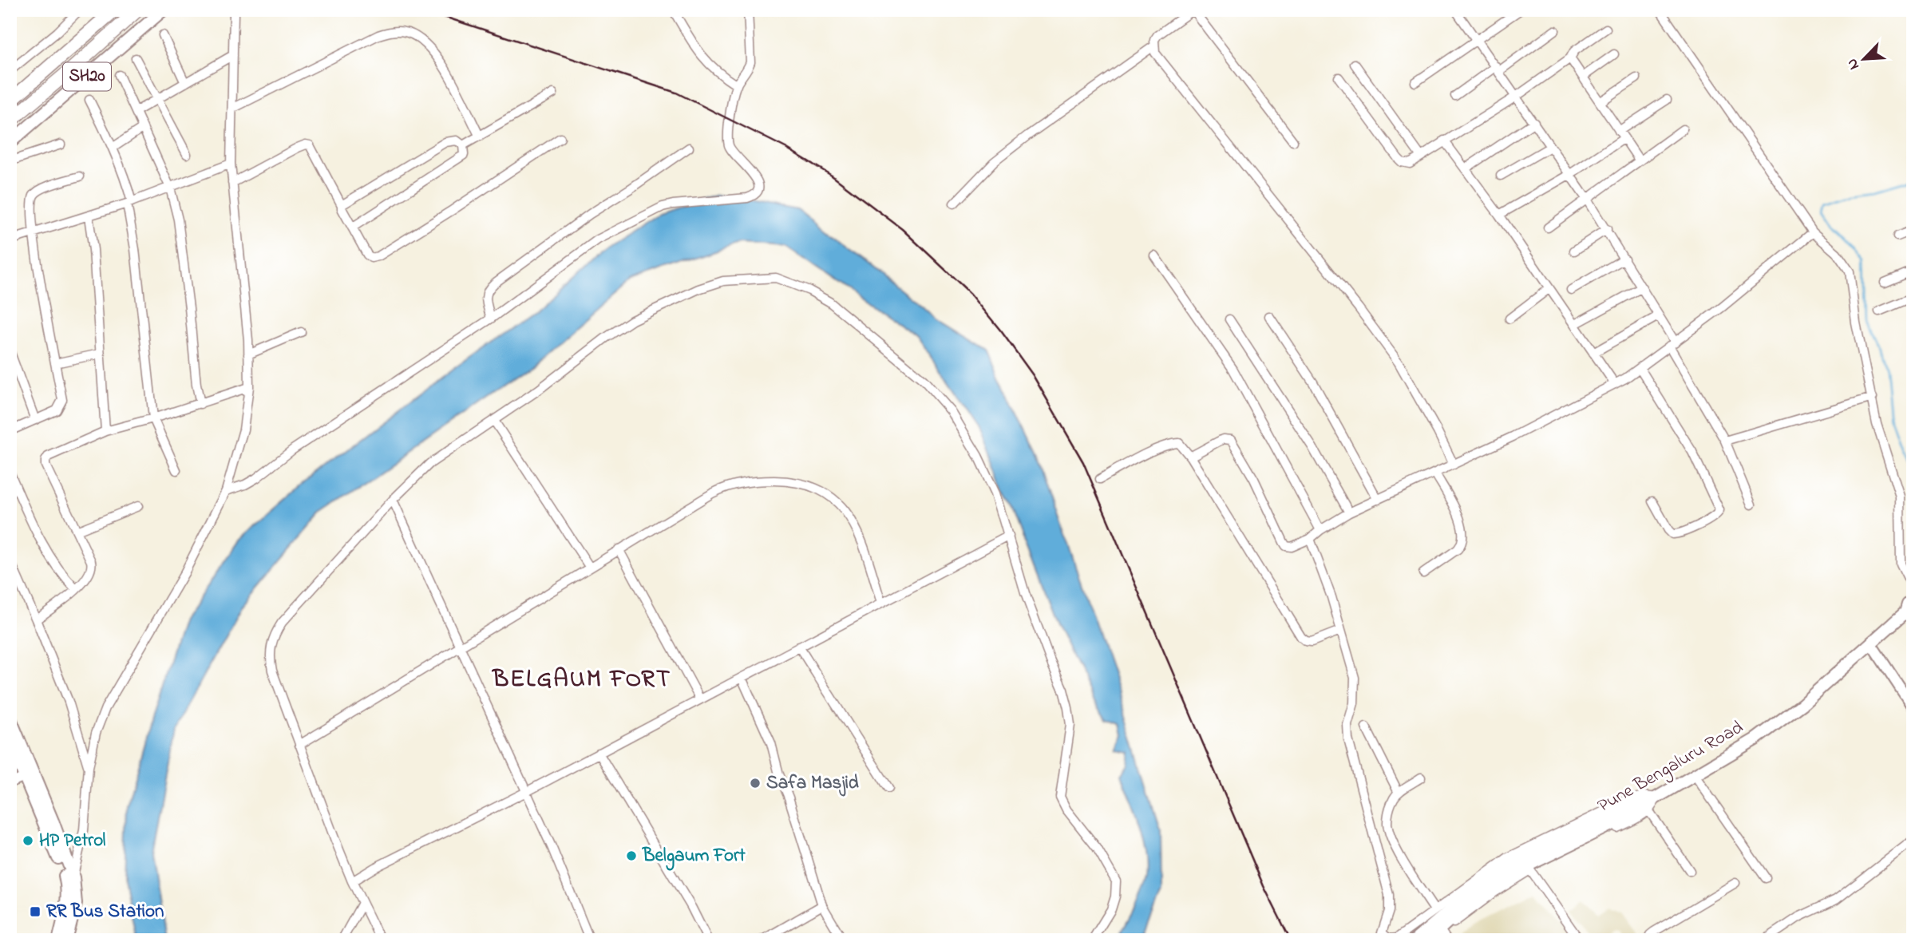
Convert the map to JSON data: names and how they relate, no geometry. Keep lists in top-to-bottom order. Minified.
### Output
{"streets":{"main road":["SH20","Pune Bengaluru Road"]},"districts":["BELGAUM FORT"],"places":{"other":["Safa Masjid","HP Petrol","Belgaum Fort"],"transit":["RR Bus Station"]},"north":"bottom left"}
